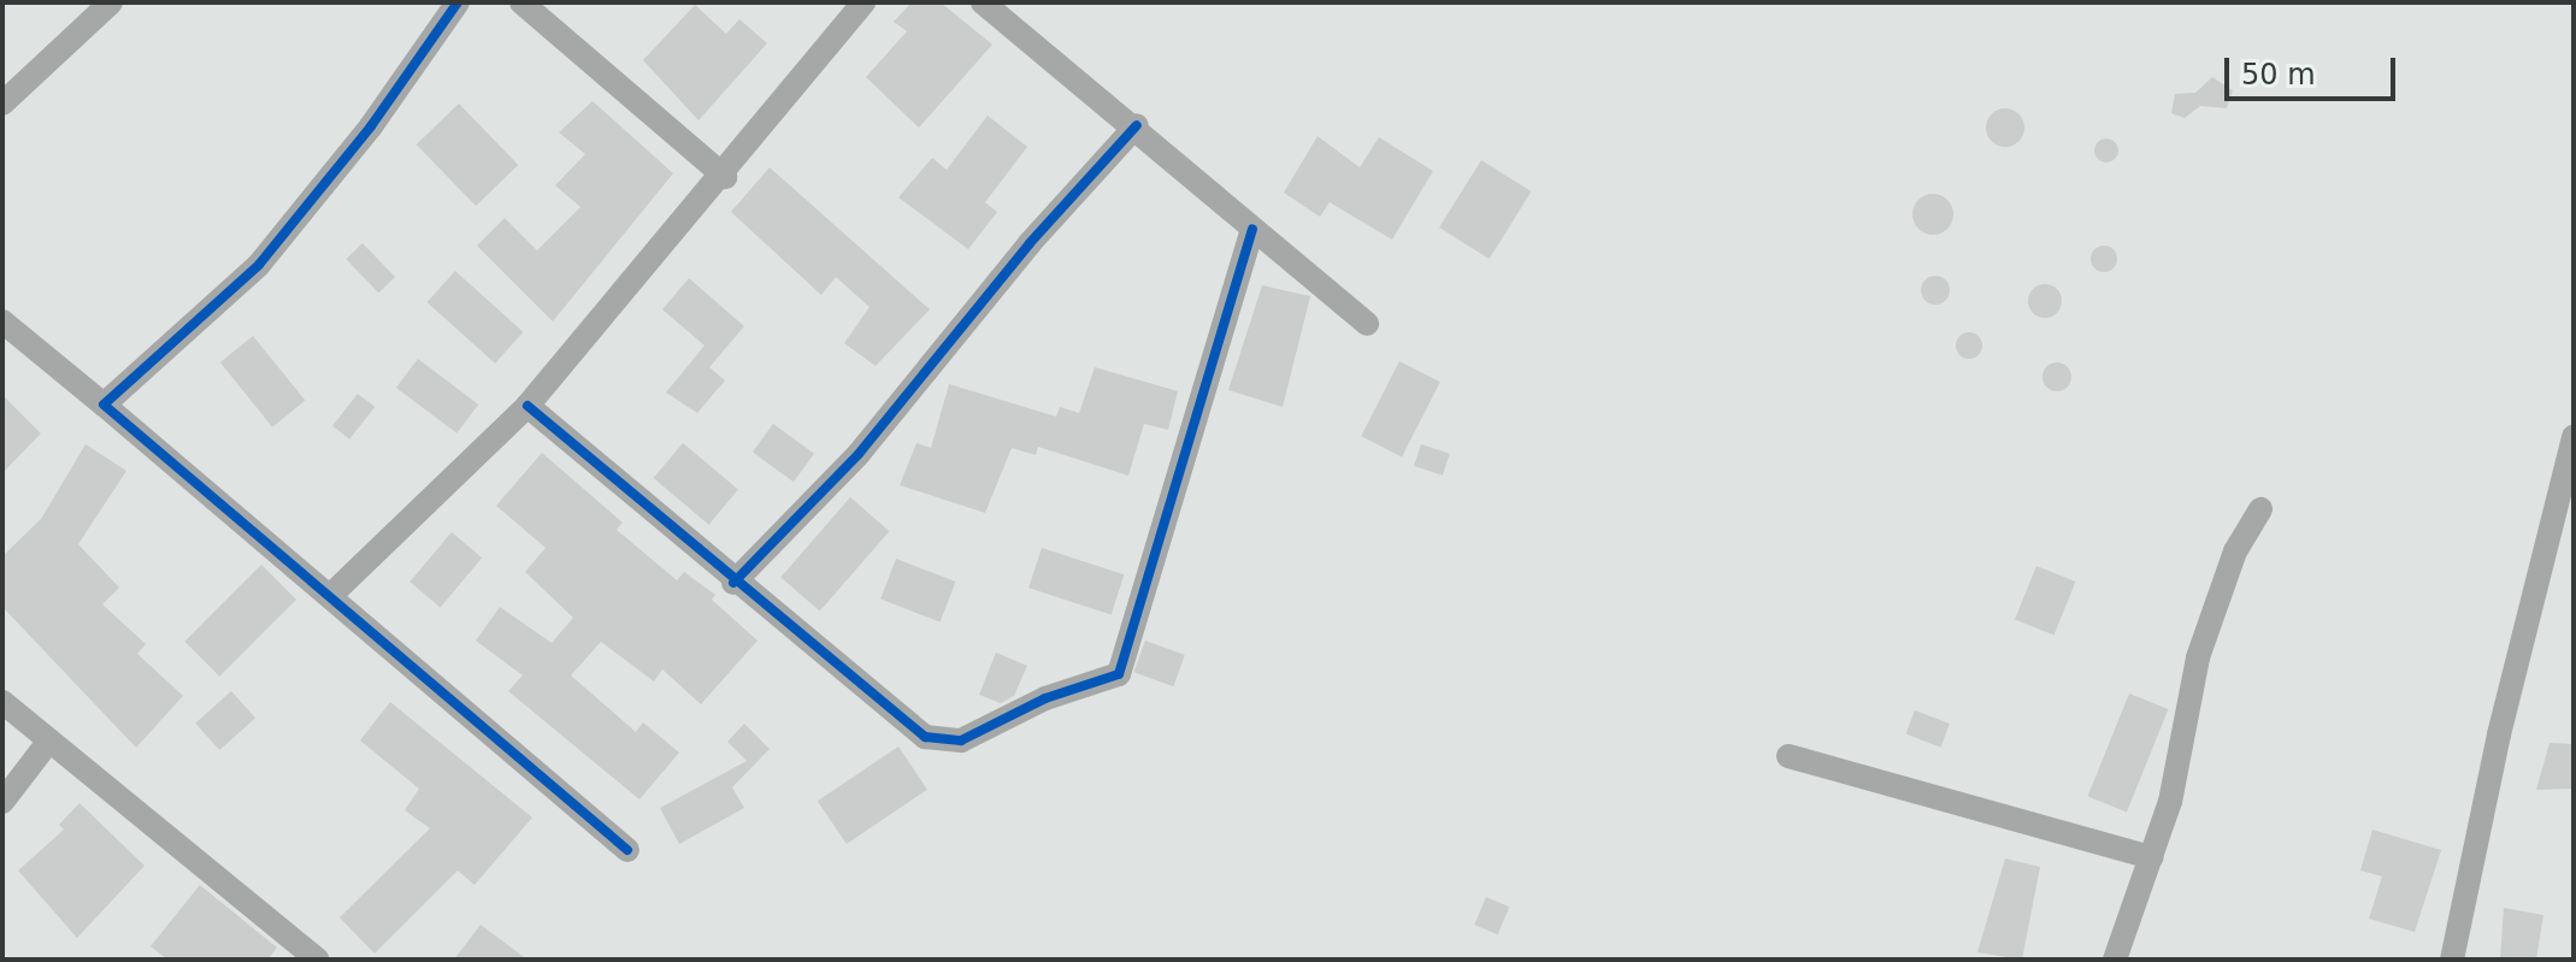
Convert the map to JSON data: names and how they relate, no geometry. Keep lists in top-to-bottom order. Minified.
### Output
{"scale_bar":"50 m"}
